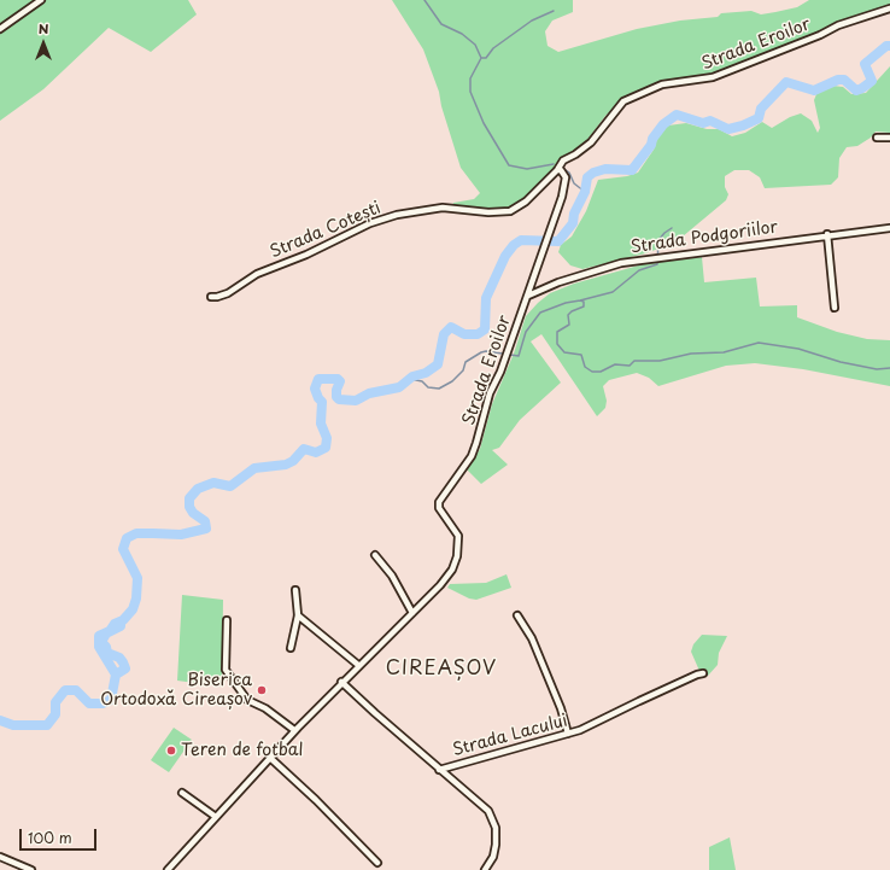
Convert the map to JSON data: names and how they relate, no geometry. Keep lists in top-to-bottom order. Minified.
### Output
{"streets":{"street":["Strada Eroilor","Strada Cotești","Strada Podgoriilor","Strada Lacului"]},"crossings":[["Strada Eroilor","Strada Cotești"],["Strada Eroilor","Strada Podgoriilor"]],"districts":["CIREAȘOV"],"places":["Biserica Ortodoxă Cireașov","Teren de fotbal"],"scale_bar":"100 m","north":"top"}
